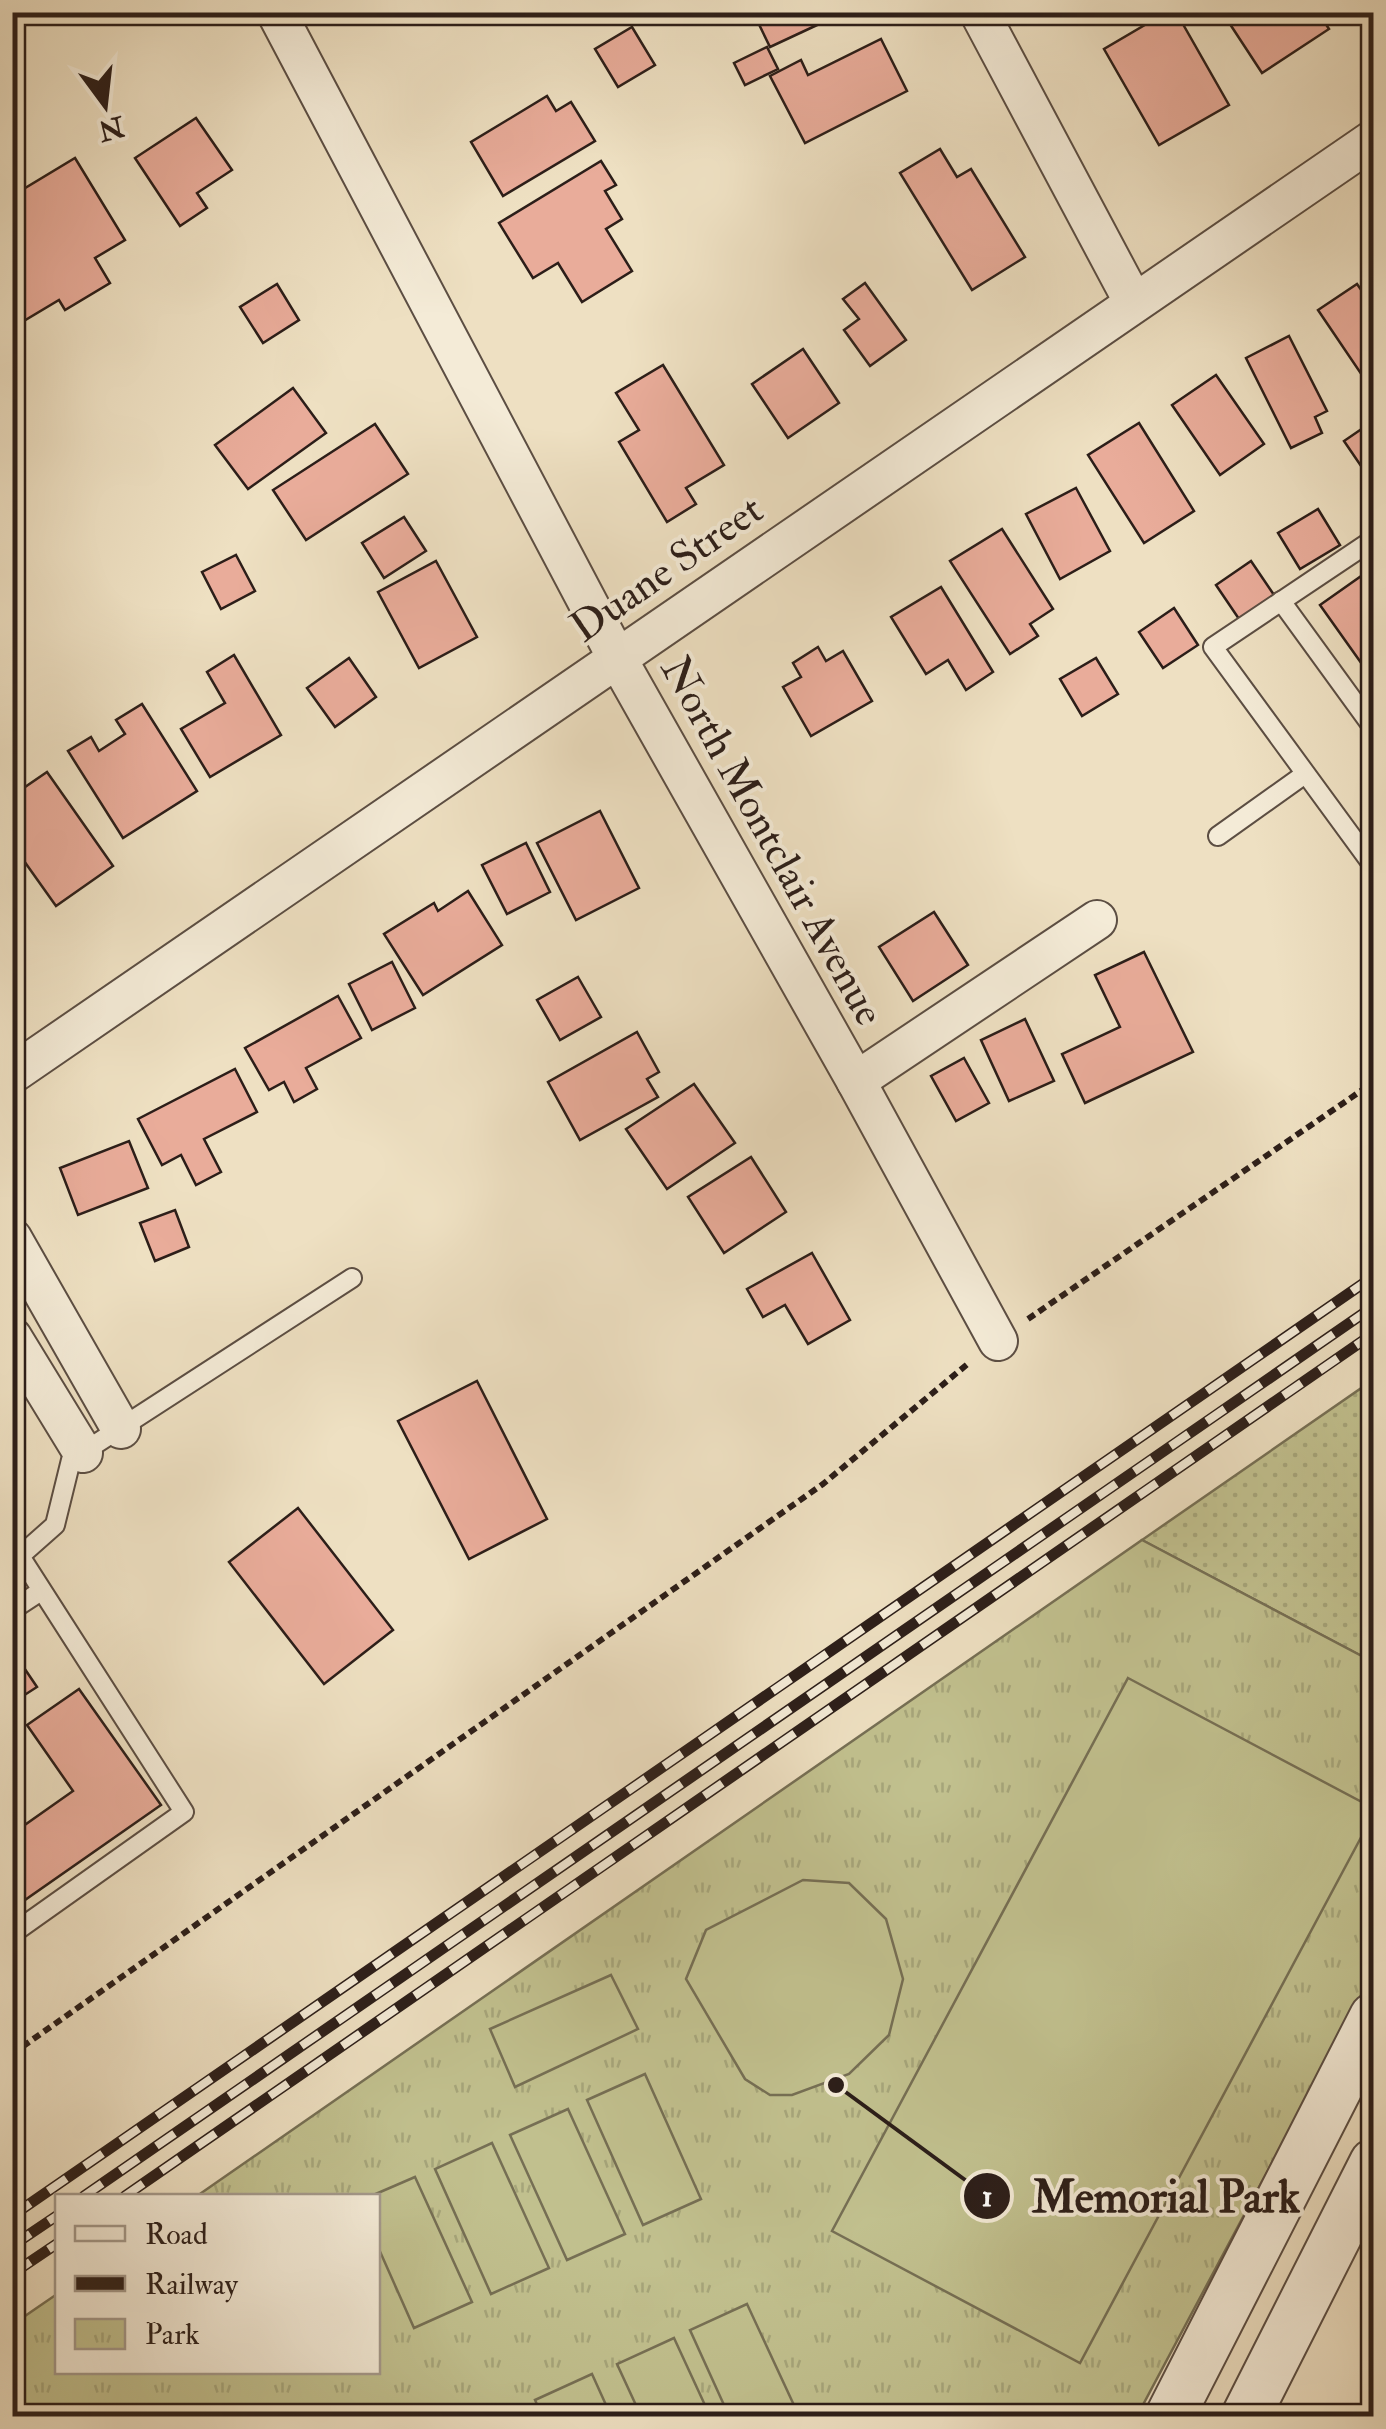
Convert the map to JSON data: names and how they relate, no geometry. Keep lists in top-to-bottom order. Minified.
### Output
{"streets":{"street":["Duane Street","North Montclair Avenue"]},"crossings":[["Duane Street","North Montclair Avenue"]],"places":["Memorial Park"],"legend":["Road","Railway","Park"],"north":"bottom"}
